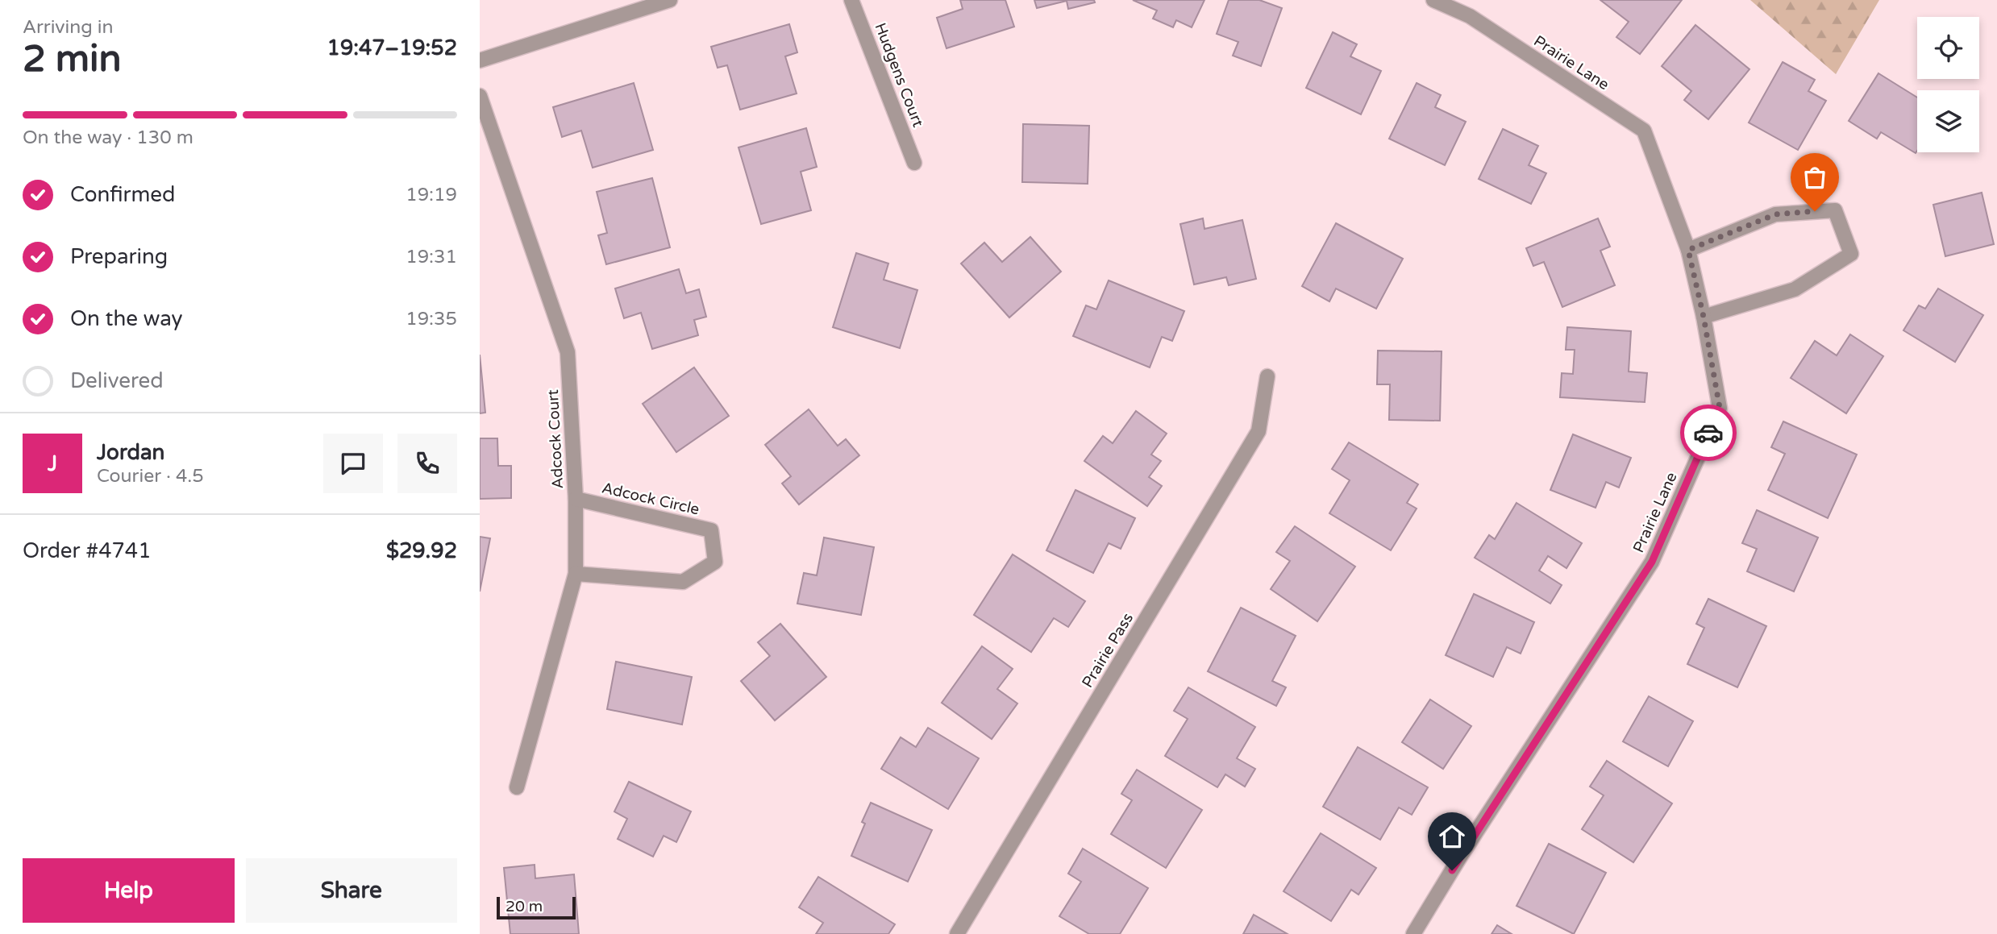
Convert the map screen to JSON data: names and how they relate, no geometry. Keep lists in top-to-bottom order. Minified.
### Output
{"streets":{"street":["Prairie Lane","Hudgens Court","Adcock Court","Adcock Circle","Prairie Pass"]},"crossings":[["Adcock Court","Adcock Circle"]],"scale_bar":"20 m","page":{"heading":["2 min","Arriving in","19:47–19:52"],"panel":["Jordan","Courier · 4.5","Order #4741","$29.92"],"bar":"On the way · 130 m","list":[["Confirmed","19:19"],["Preparing","19:31"],["On the way","19:35"],"Delivered"],"round":"J","buttons":["Help","Share"],"scale":"20 m"}}
